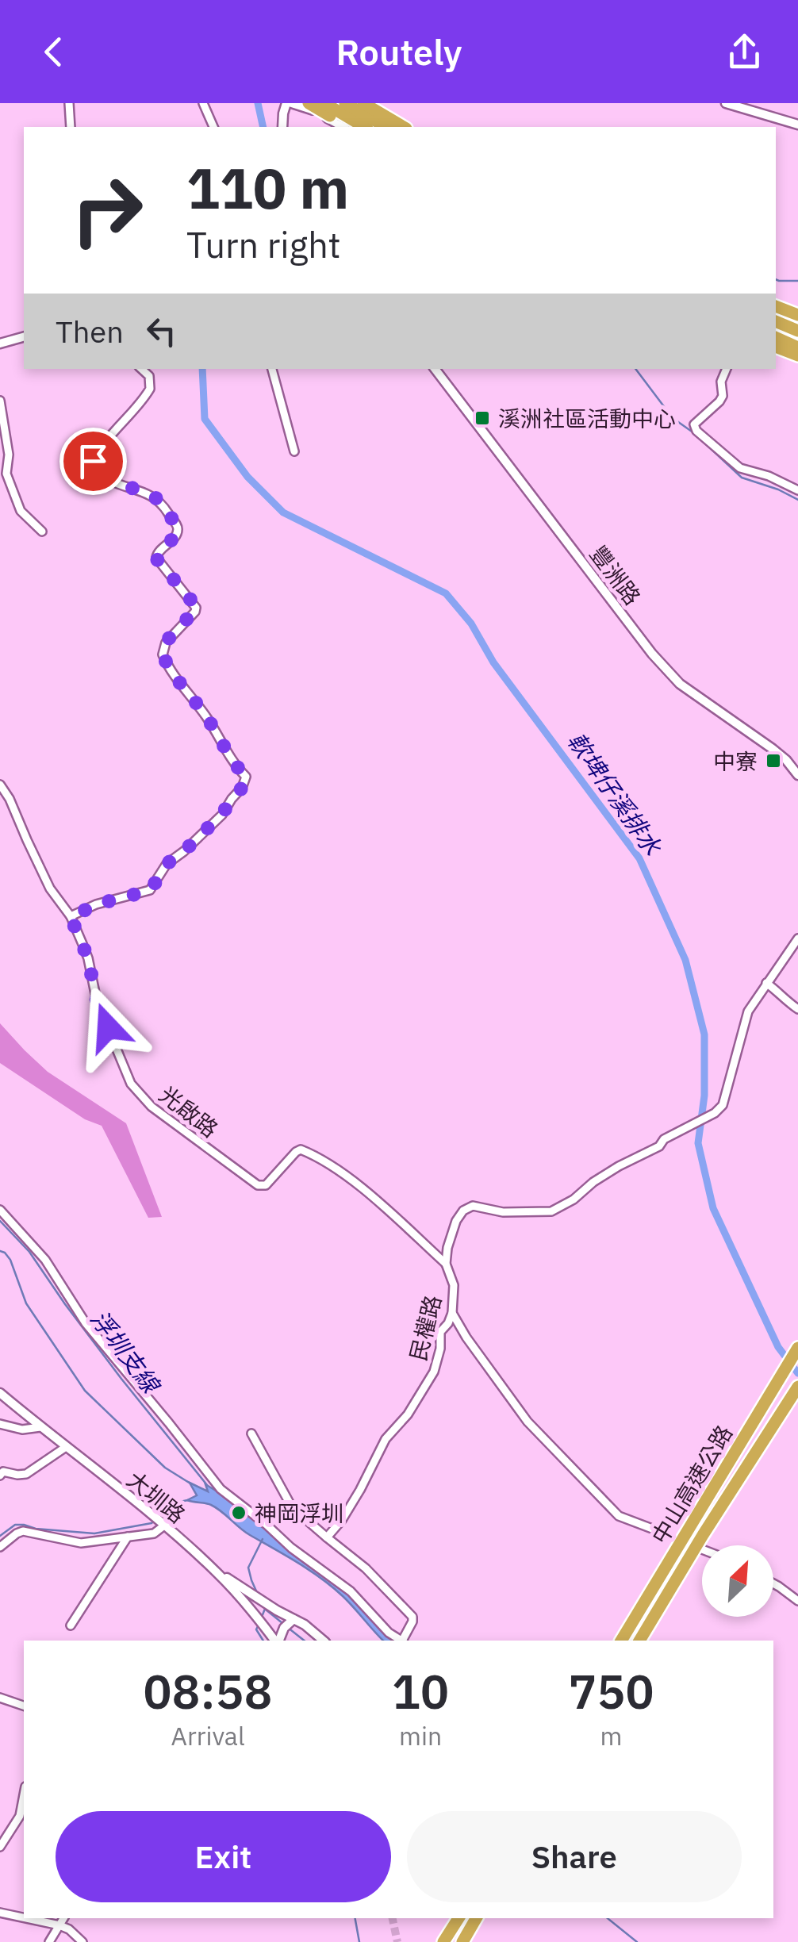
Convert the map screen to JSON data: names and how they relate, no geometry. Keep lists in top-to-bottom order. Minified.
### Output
{"streets":{"highway":["中山高速公路"],"street":["豐洲路","光啟路","民權路","大圳路"]},"crossings":[["光啟路","民權路"]],"water":["軟埤仔溪排水","浮圳支線"],"places":{"transit":["溪洲社區活動中心","中寮"],"other":["神岡浮圳"]},"north":"top right","page":{"header":"Routely","turn":["110 m","Turn right"],"then":"Then","eta":["08:58","Arrival","10","min","750","m"],"buttons":["Exit","Share"]}}
